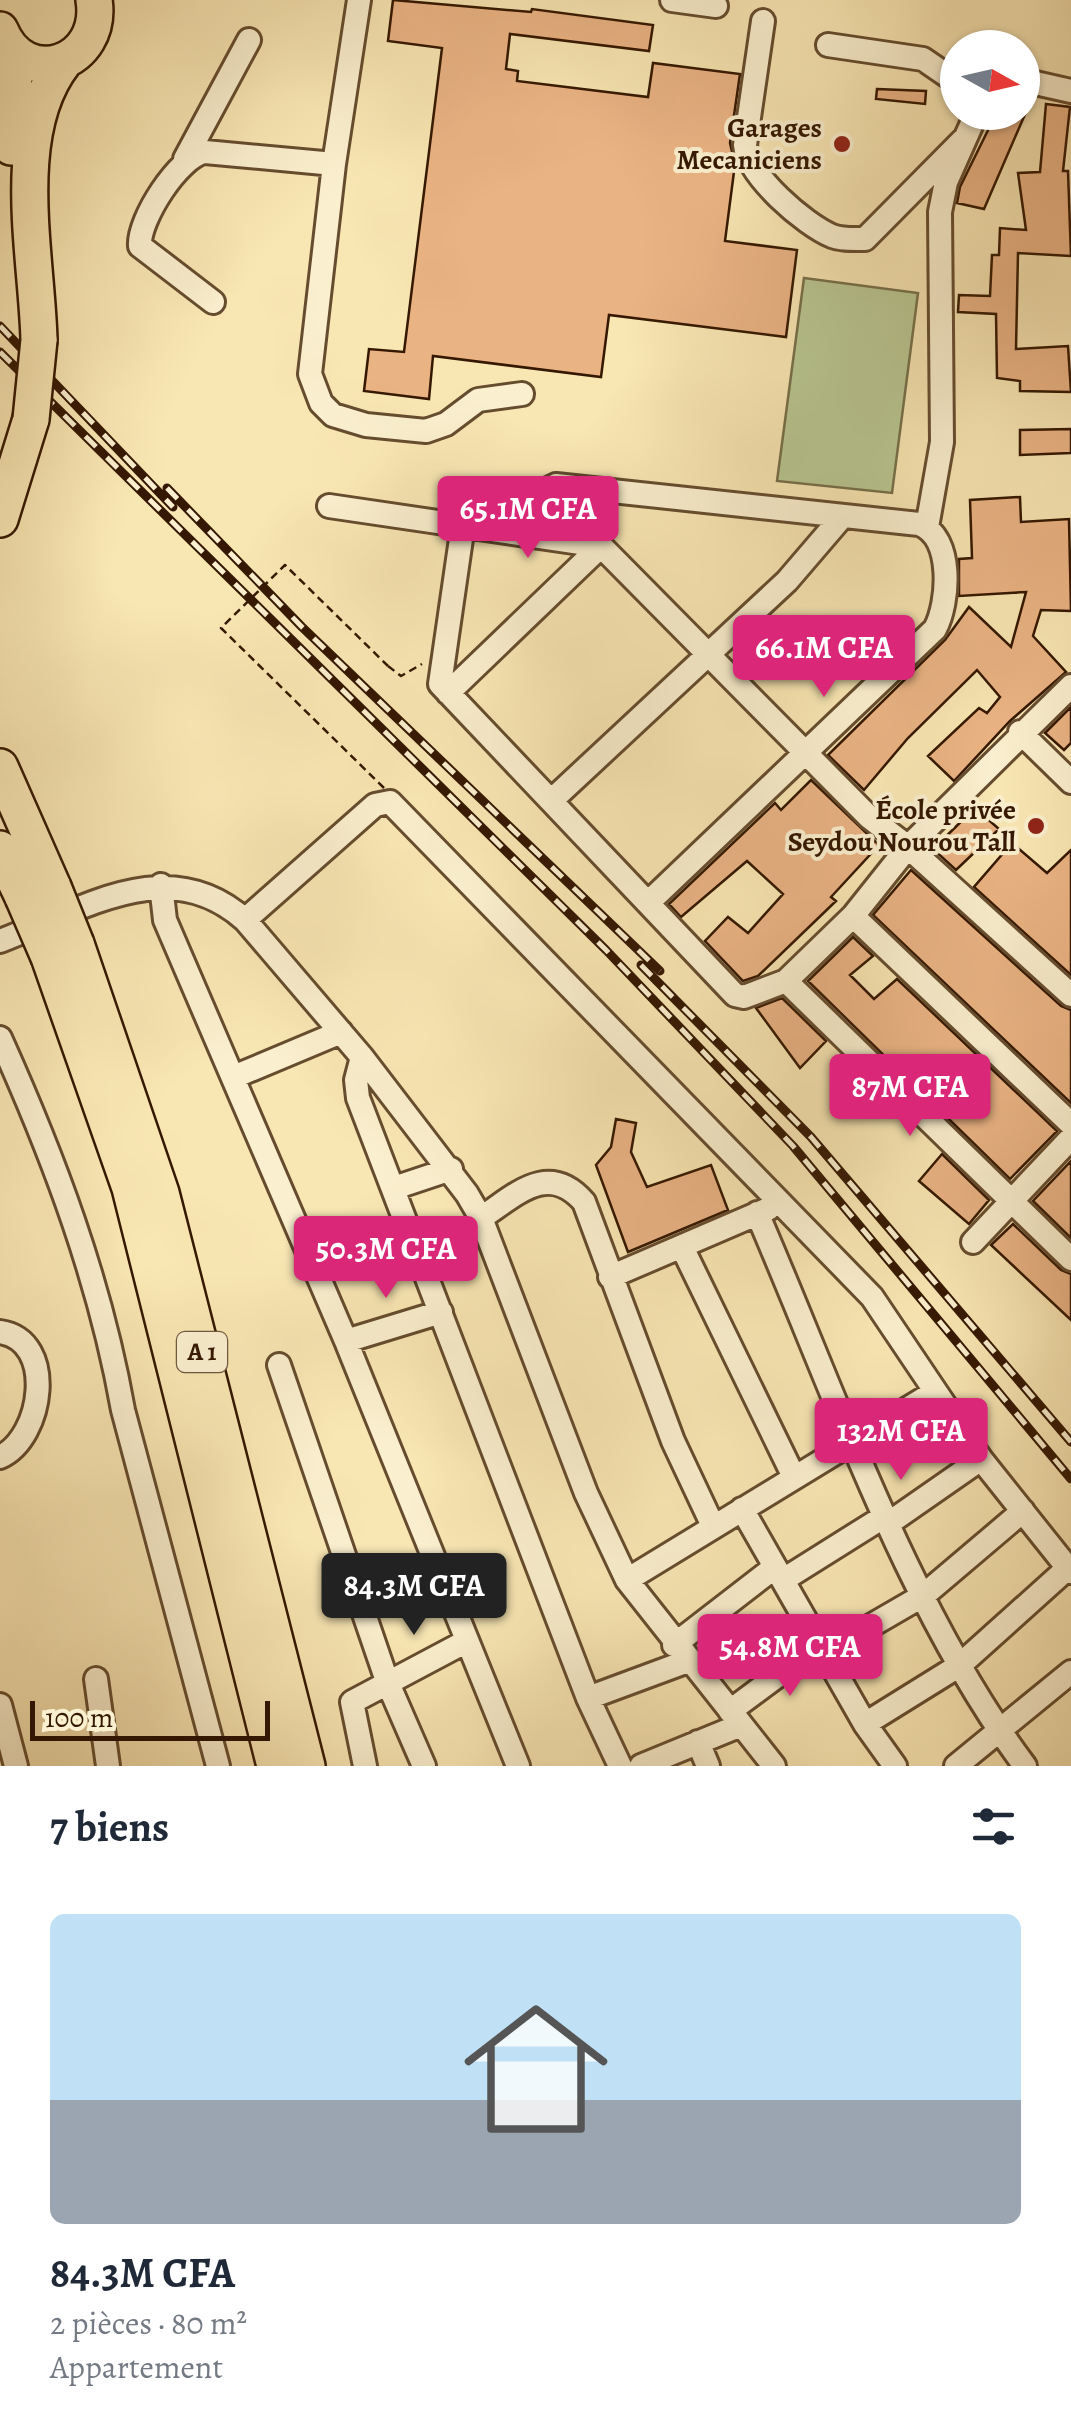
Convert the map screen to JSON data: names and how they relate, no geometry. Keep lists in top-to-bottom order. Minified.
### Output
{"streets":{"highway":["A 1"]},"places":["Garages Mecaniciens","École privée Seydou Nourou Tall"],"scale_bar":"100 m","north":"right","page":{"price":["65.1M CFA","66.1M CFA","87M CFA","50.3M CFA","132M CFA","84.3M CFA","54.8M CFA"],"scale":"100 m","heading":"7 biens","list":[{"name":"84.3M CFA","note":"2 pièces · 80 m² · Appartement"}]}}
